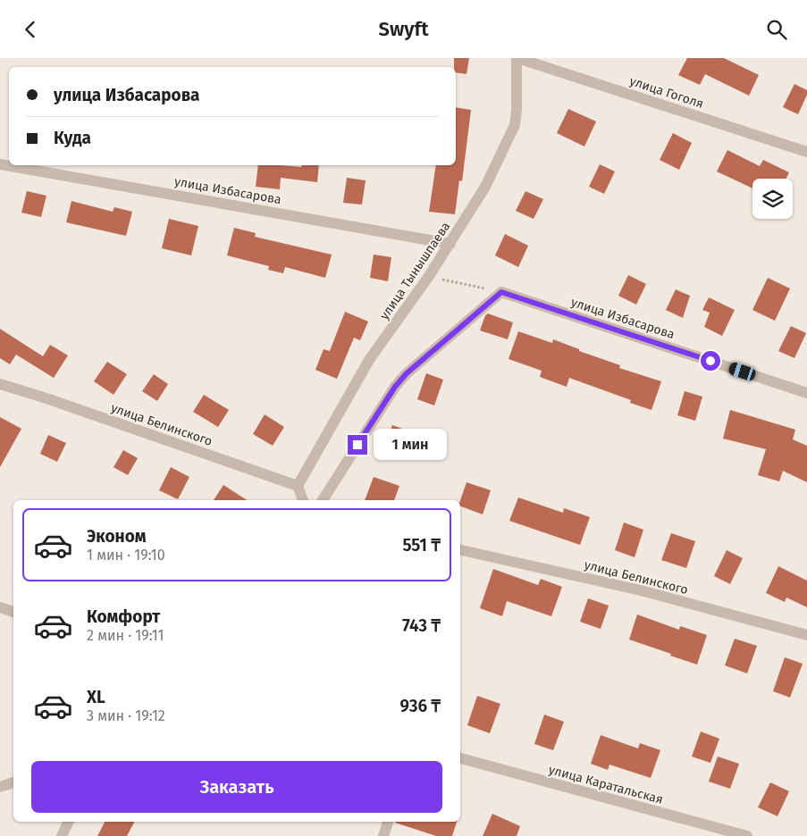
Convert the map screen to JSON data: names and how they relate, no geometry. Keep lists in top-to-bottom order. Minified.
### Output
{"streets":{"street":["улица Гоголя","улица Избасарова","улица Тынышпаева","улица Белинского","улица Каратальская"]},"crossings":[["улица Гоголя","улица Тынышпаева"],["улица Избасарова","улица Тынышпаева"],["улица Тынышпаева","улица Белинского"]],"page":{"header":"Swyft","banner":["улица Избасарова","Куда"],"bubble":"1 мин","list":[{"name":"Эконом","note":"1 мин · 19:10","value":"551 ₸"},{"name":"Комфорт","note":"2 мин · 19:11","value":"743 ₸"},{"name":"XL","note":"3 мин · 19:12","value":"936 ₸"}],"buttons":"Заказать"}}
